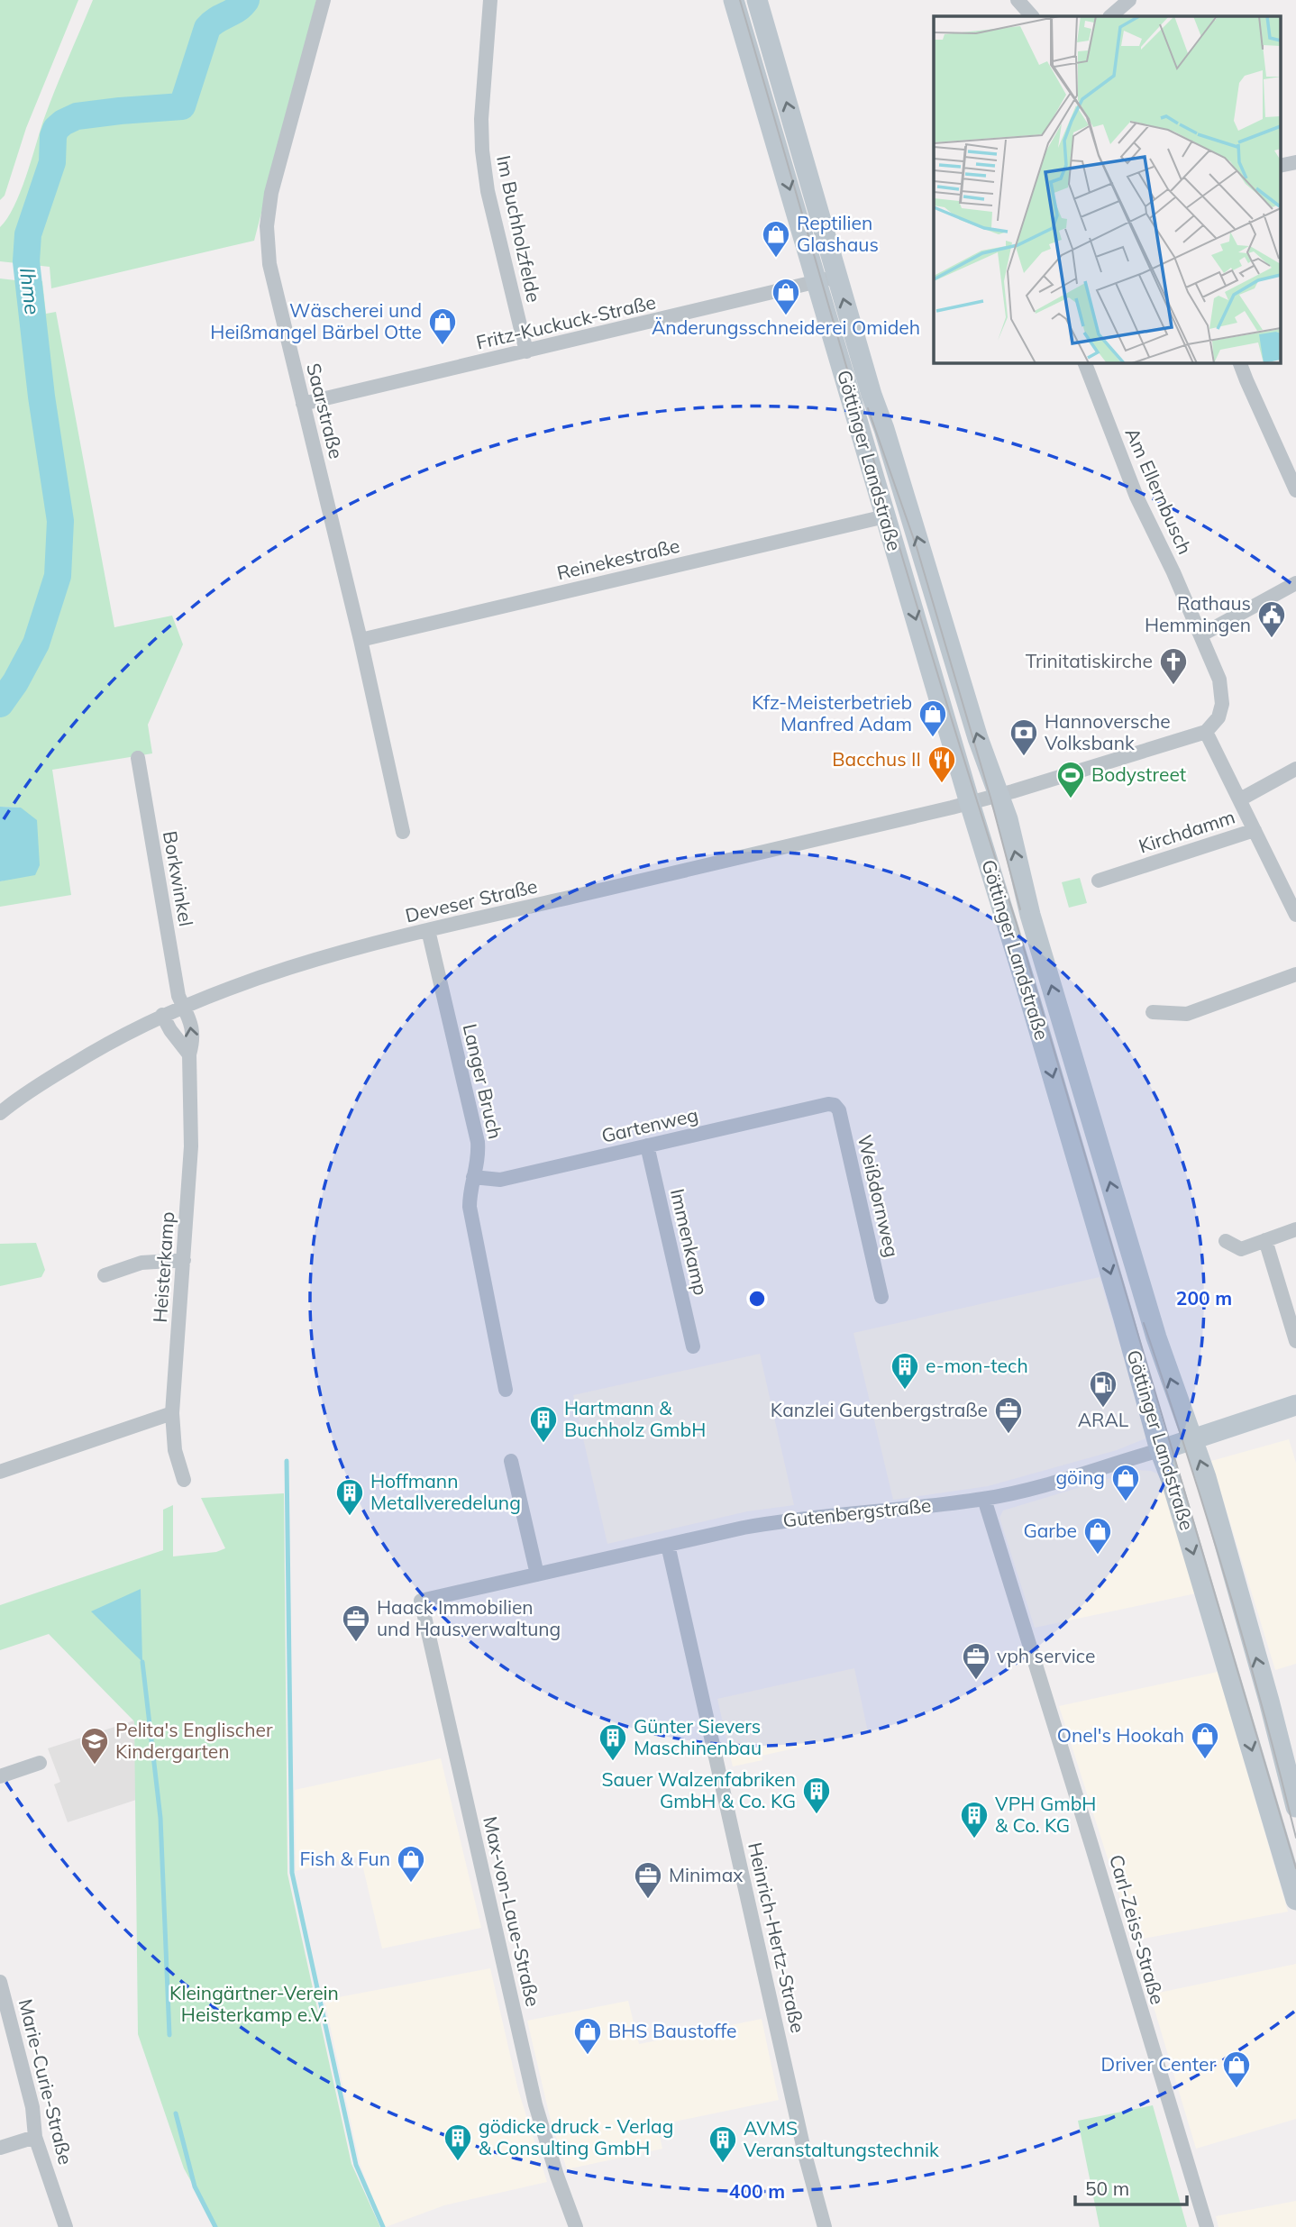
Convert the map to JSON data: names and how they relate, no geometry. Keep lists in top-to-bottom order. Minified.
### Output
{"streets":{"street":["Im Buchholzfelde","Fritz-Kuckuck-Straße","Saarstraße","Göttinger Landstraße","Am Ellernbusch","Reinekestraße","Kirchdamm","Borkwinkel","Deveser Straße","Langer Bruch","Gartenweg","Weißdornweg","Immenkamp","Heisterkamp","Gutenbergstraße","Max-von-Laue-Straße","Carl-Zeiss-Straße","Heinrich-Hertz-Straße","Marie-Curie-Straße"]},"crossings":[["Im Buchholzfelde","Fritz-Kuckuck-Straße"],["Fritz-Kuckuck-Straße","Saarstraße"],["Fritz-Kuckuck-Straße","Göttinger Landstraße"],["Saarstraße","Reinekestraße"],["Göttinger Landstraße","Reinekestraße"],["Göttinger Landstraße","Deveser Straße"],["Göttinger Landstraße","Gutenbergstraße"],["Borkwinkel","Deveser Straße"],["Borkwinkel","Heisterkamp"],["Deveser Straße","Langer Bruch"],["Deveser Straße","Heisterkamp"],["Langer Bruch","Gartenweg"],["Gartenweg","Weißdornweg"],["Gartenweg","Immenkamp"],["Gutenbergstraße","Max-von-Laue-Straße"],["Gutenbergstraße","Carl-Zeiss-Straße"],["Gutenbergstraße","Heinrich-Hertz-Straße"]],"water":["Ihme"],"parks":["Kleingärtner-Verein Heisterkamp e.V."],"places":{"shop":["Reptilien Glashaus","Änderungsschneiderei Omideh","Wäscherei und Heißmangel Bärbel Otte","Kfz-Meisterbetrieb Manfred Adam","göing","Garbe","Onel's Hookah","Fish & Fun","BHS Baustoffe","Driver Center"],"public building":["Rathaus Hemmingen"],"church":["Trinitatiskirche"],"bank":["Hannoversche Volksbank"],"restaurant":["Bacchus II"],"sports":["Bodystreet"],"building":["e-mon-tech","Hartmann & Buchholz GmbH","Hoffmann Metallveredelung","Günter Sievers Maschinenbau","Sauer Walzenfabriken GmbH & Co. KG","VPH GmbH & Co. KG","gödicke druck - Verlag & Consulting GmbH","AVMS Veranstaltungstechnik"],"fuel station":["ARAL"],"office":["Kanzlei Gutenbergstraße","Haack Immobilien und Hausverwaltung","vph service","Minimax"],"school or university":["Pelita's Englischer Kindergarten"]},"scale_bar":"50 m","rings":["200 m","400 m"]}
